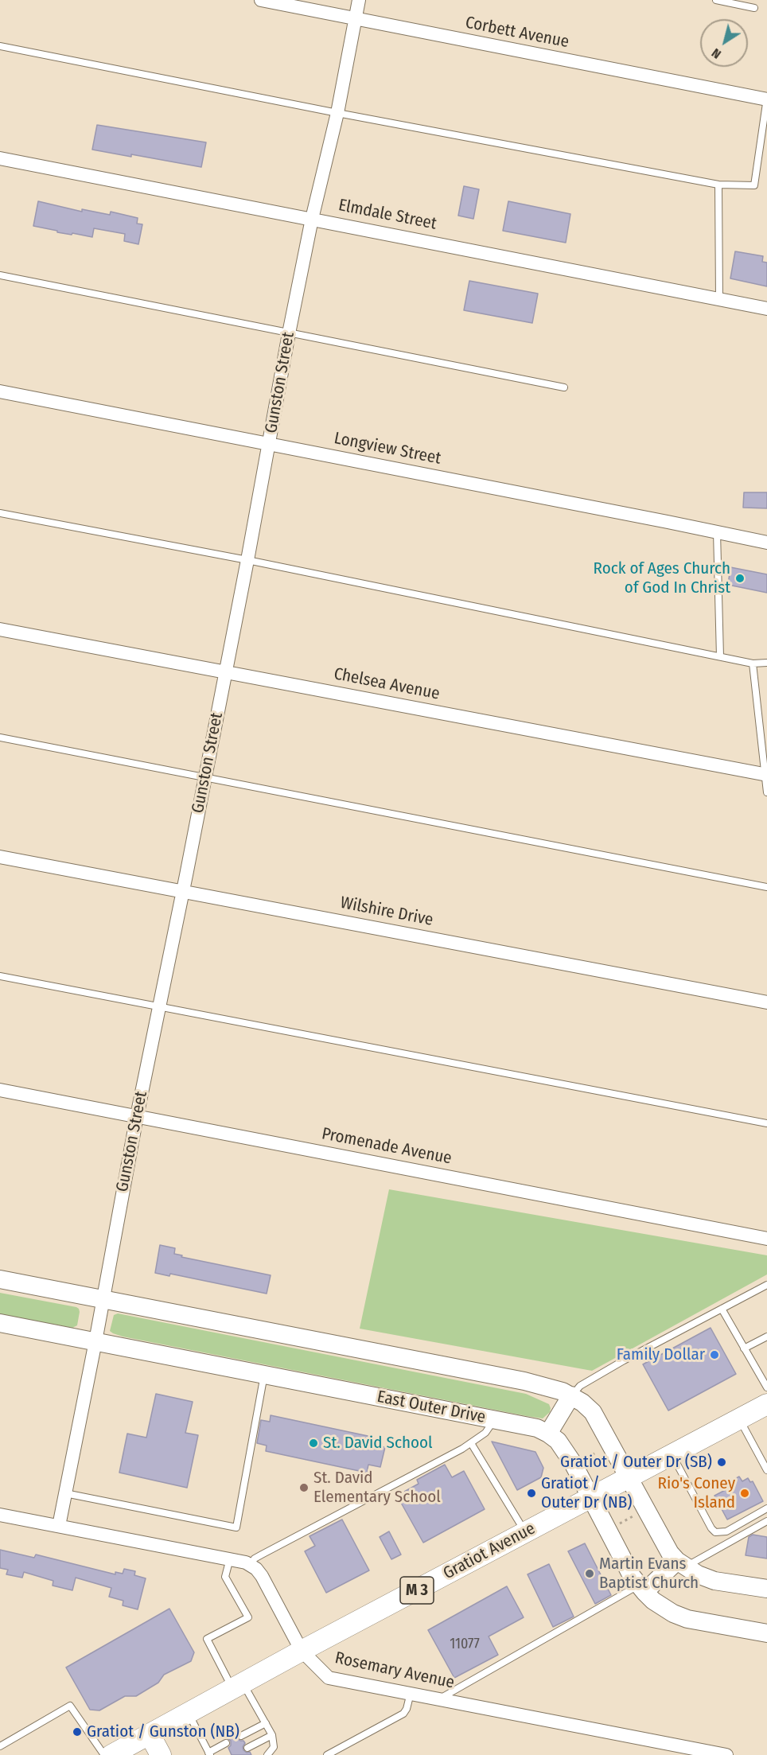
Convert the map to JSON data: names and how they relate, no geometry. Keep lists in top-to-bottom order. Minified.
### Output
{"streets":{"main road":["Gratiot Avenue","M 3"],"street":["Corbett Avenue","Elmdale Street","Gunston Street","Longview Street","Chelsea Avenue","Wilshire Drive","Promenade Avenue","East Outer Drive","Rosemary Avenue"]},"crossings":[["Corbett Avenue","Gunston Street"],["Elmdale Street","Gunston Street"],["Gunston Street","Longview Street"],["Gunston Street","Chelsea Avenue"],["Gunston Street","Wilshire Drive"],["Gunston Street","Promenade Avenue"],["Gunston Street","East Outer Drive"],["East Outer Drive","Gratiot Avenue"],["Gratiot Avenue","Rosemary Avenue"]],"places":["Rock of Ages Church of God In Christ","Family Dollar","St. David School","Gratiot / Outer Dr (SB)","St. David Elementary School","Gratiot / Outer Dr (NB)","Rio's Coney Island","Martin Evans Baptist Church","Gratiot / Gunston (NB)"],"house_numbers":["11077"],"north":"bottom left"}
